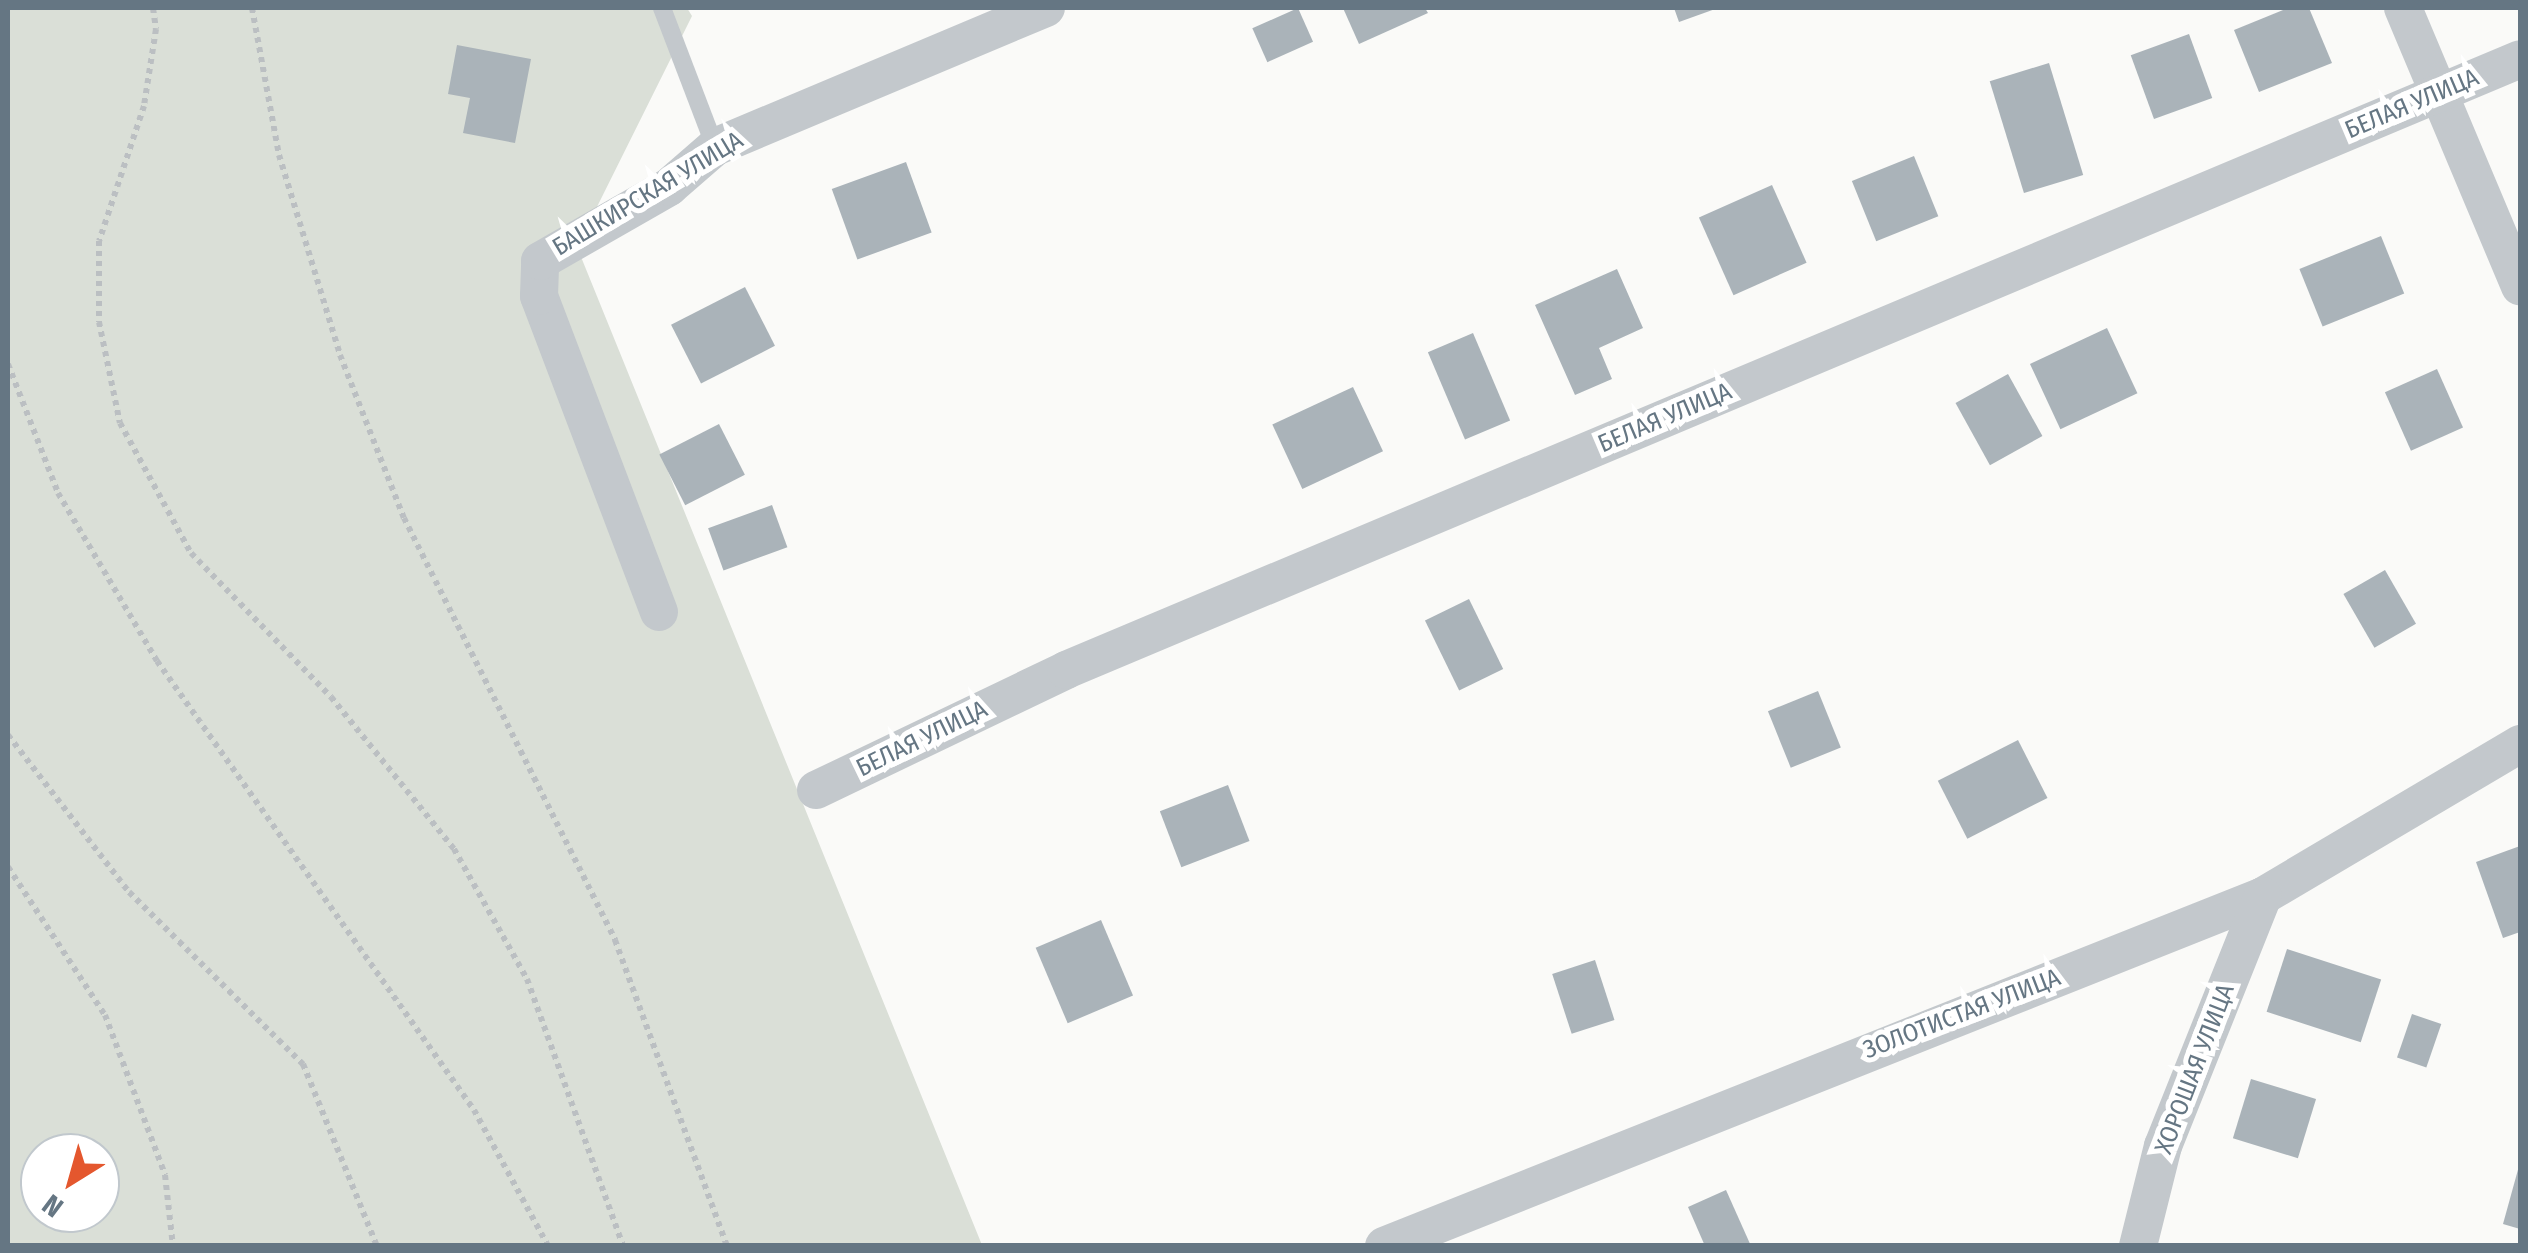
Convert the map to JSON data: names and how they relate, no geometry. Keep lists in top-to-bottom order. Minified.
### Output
{"streets":{"street":["БЕЛАЯ УЛИЦА","БАШКИРСКАЯ УЛИЦА","ЗОЛОТИСТАЯ УЛИЦА","ХОРОШАЯ УЛИЦА"]},"crossings":[["ЗОЛОТИСТАЯ УЛИЦА","ХОРОШАЯ УЛИЦА"]],"north":"bottom left"}
